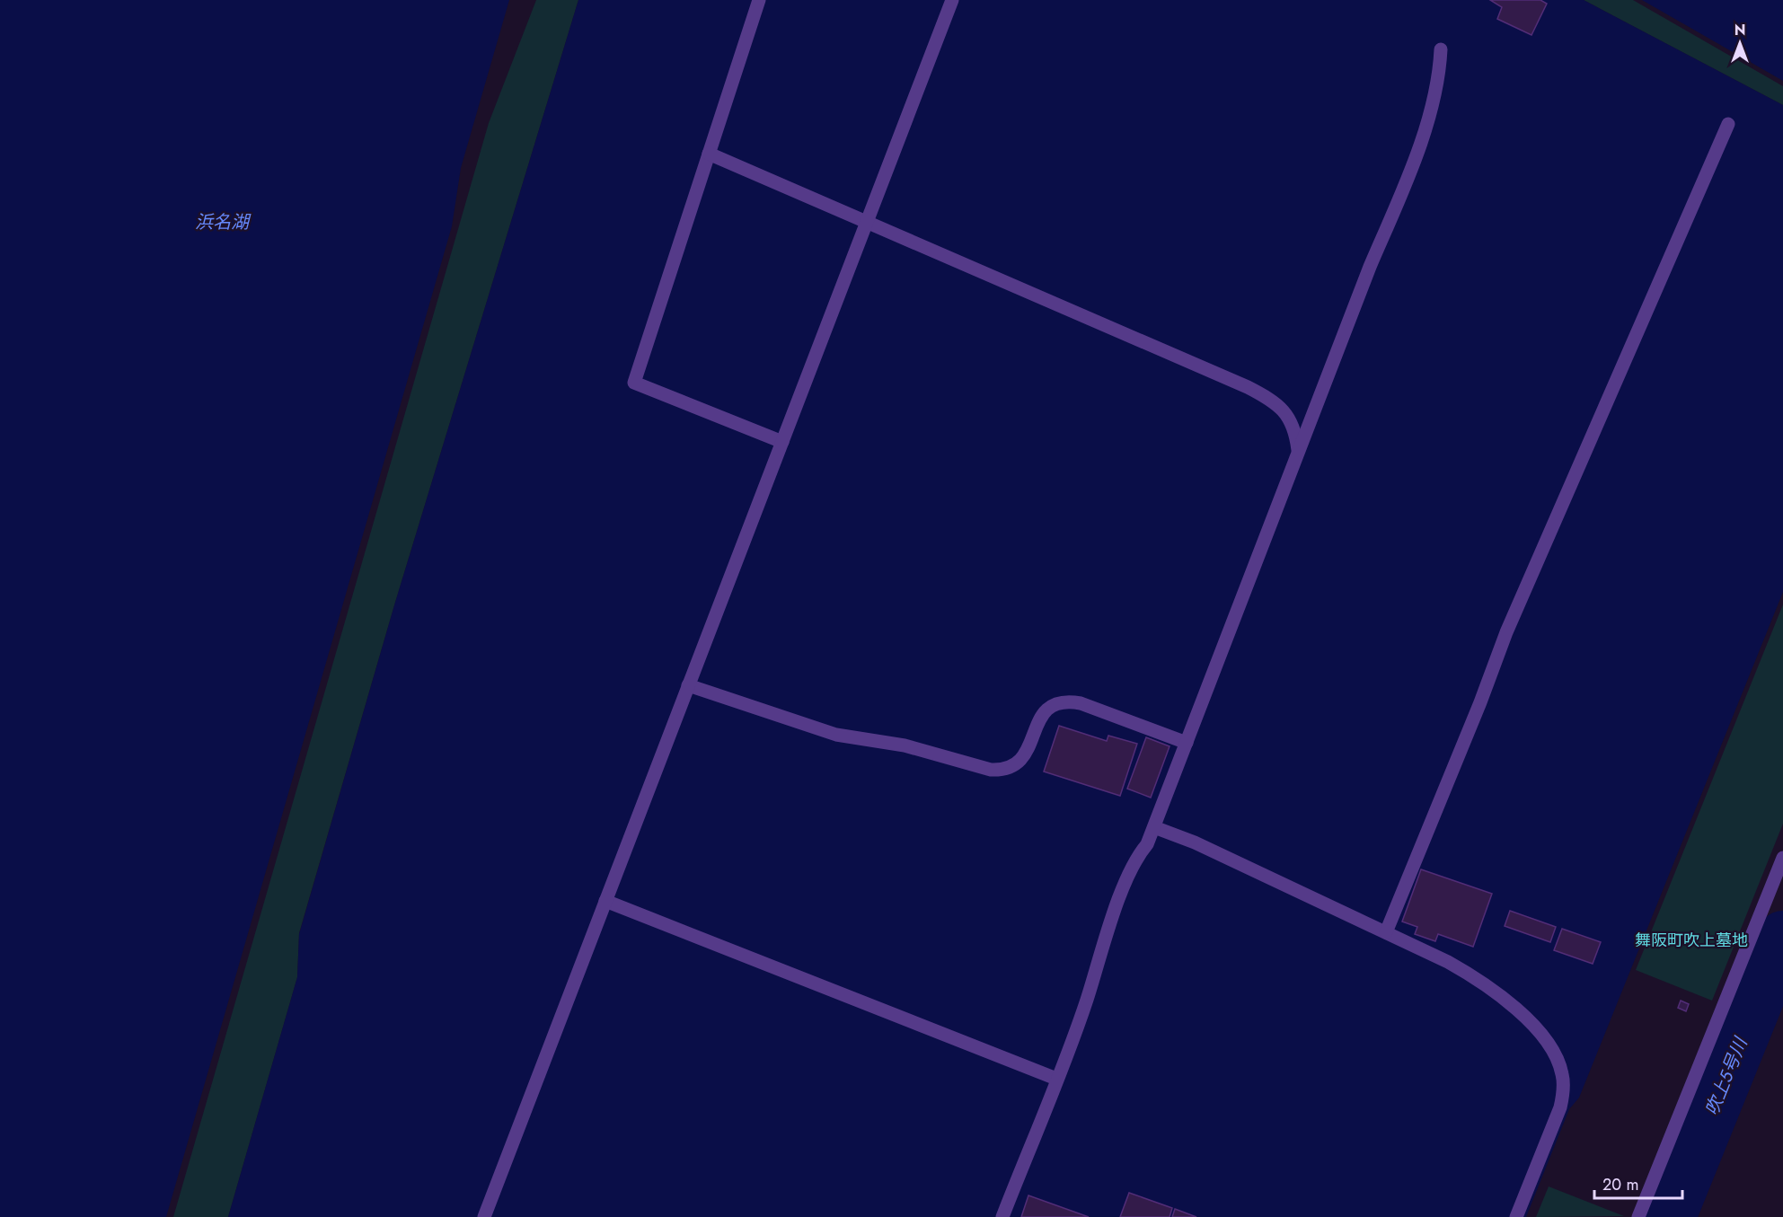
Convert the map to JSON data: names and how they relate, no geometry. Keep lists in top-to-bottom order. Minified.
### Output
{"water":["浜名湖","吹上5号川"],"parks":["舞阪町吹上墓地"],"scale_bar":"20 m","north":"top"}
